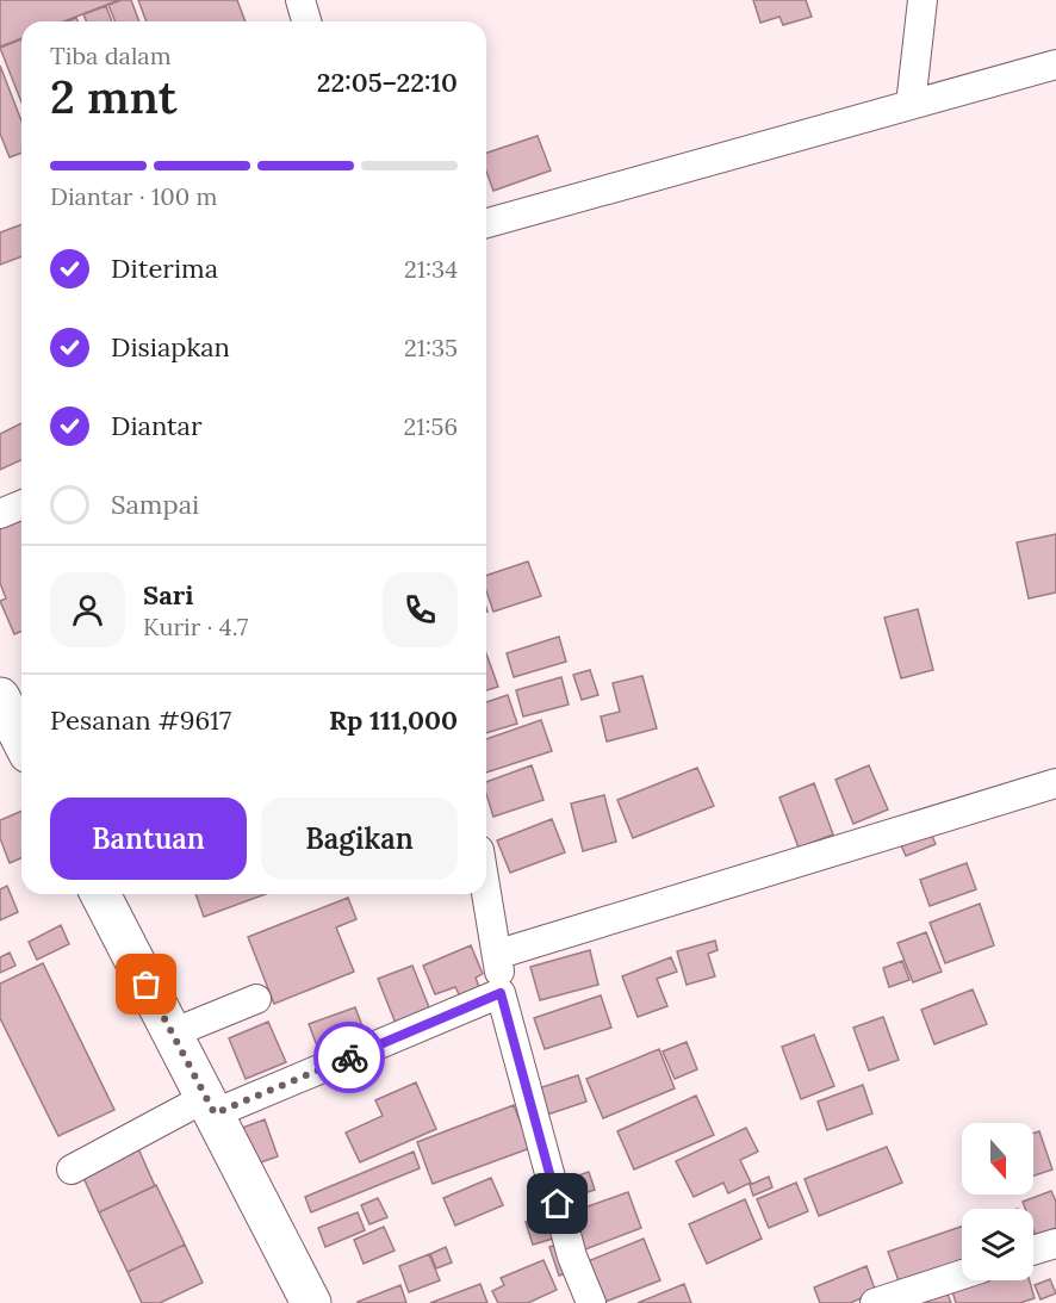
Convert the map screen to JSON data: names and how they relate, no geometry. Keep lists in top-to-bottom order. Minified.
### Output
{"north":"bottom","page":{"heading":["2 mnt","Tiba dalam","22:05–22:10"],"panel":["Sari","Kurir · 4.7","Pesanan #9617","Rp 111,000"],"bar":"Diantar · 100 m","list":[["Diterima","21:34"],["Disiapkan","21:35"],["Diantar","21:56"],"Sampai"],"buttons":["Bantuan","Bagikan"]}}
